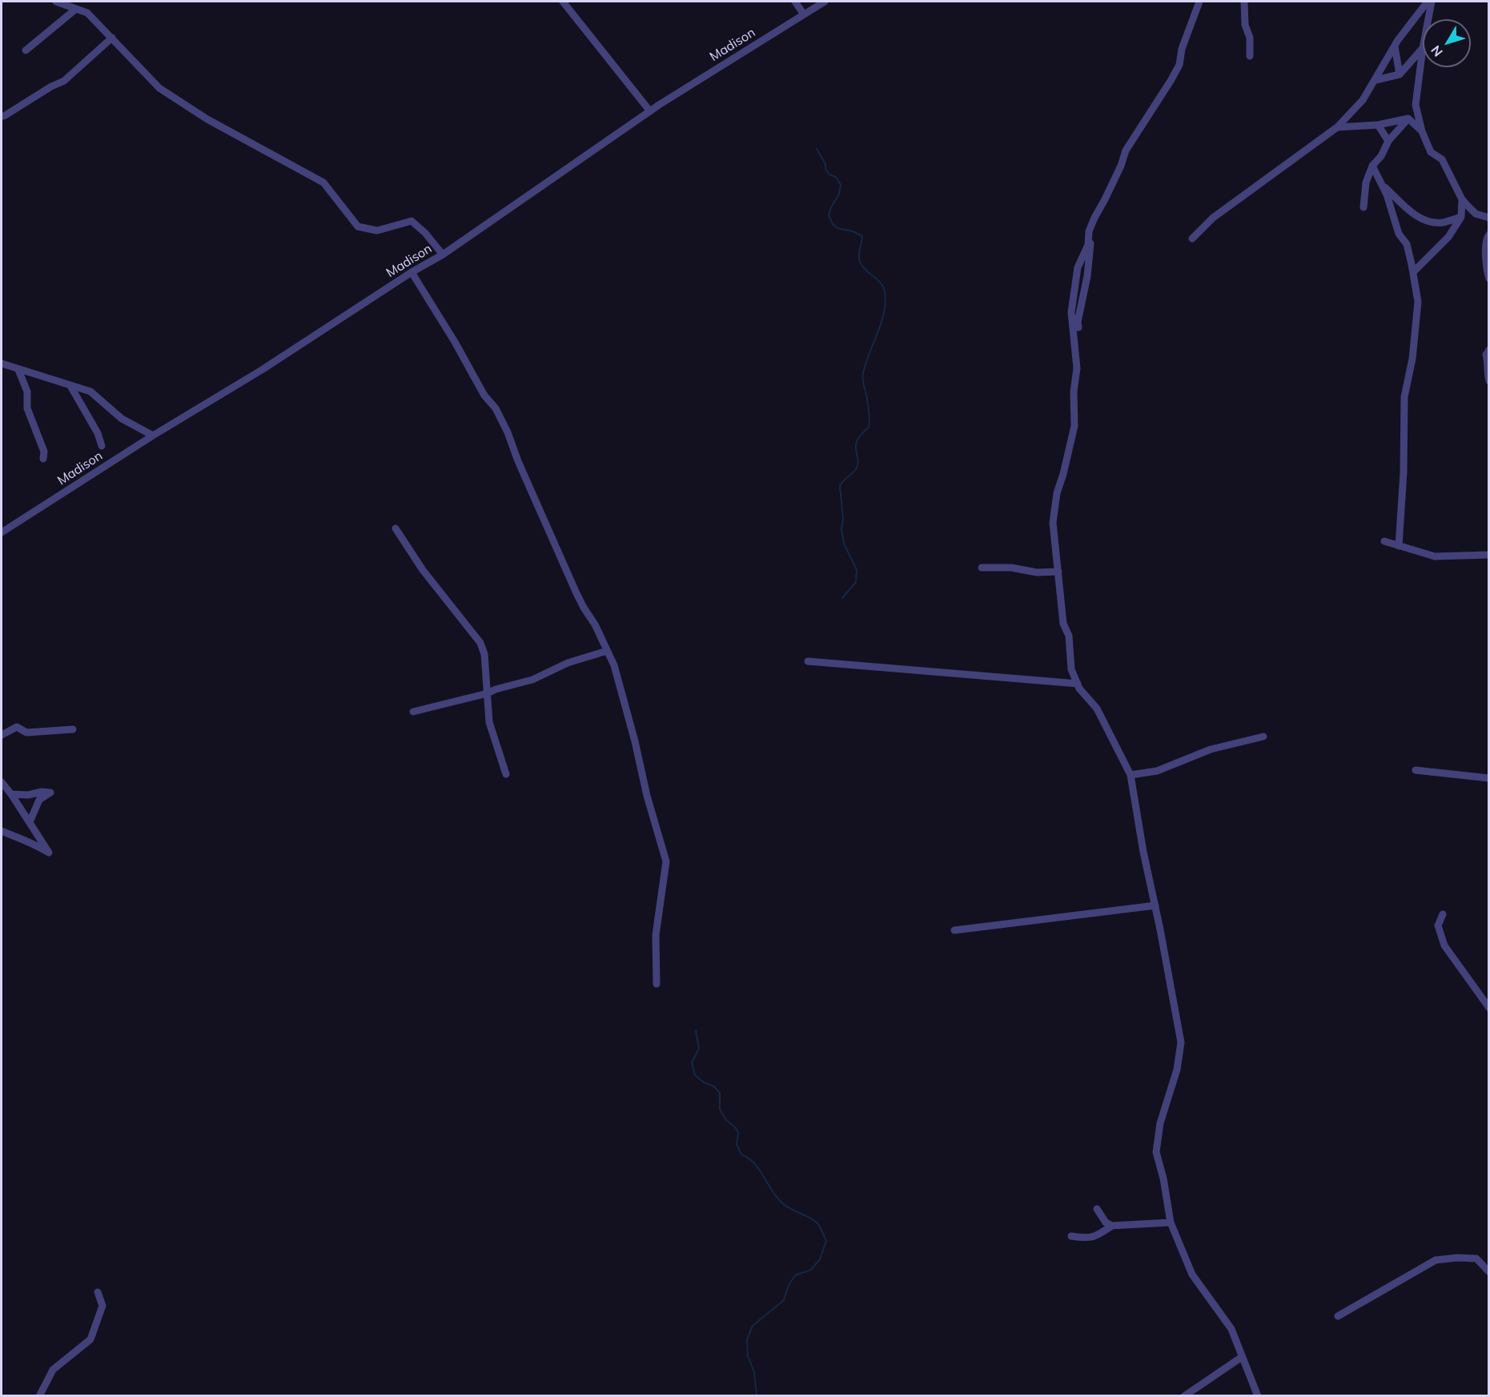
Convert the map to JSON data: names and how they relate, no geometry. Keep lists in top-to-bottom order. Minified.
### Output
{"streets":{"street":["Madison"]},"north":"bottom left"}
